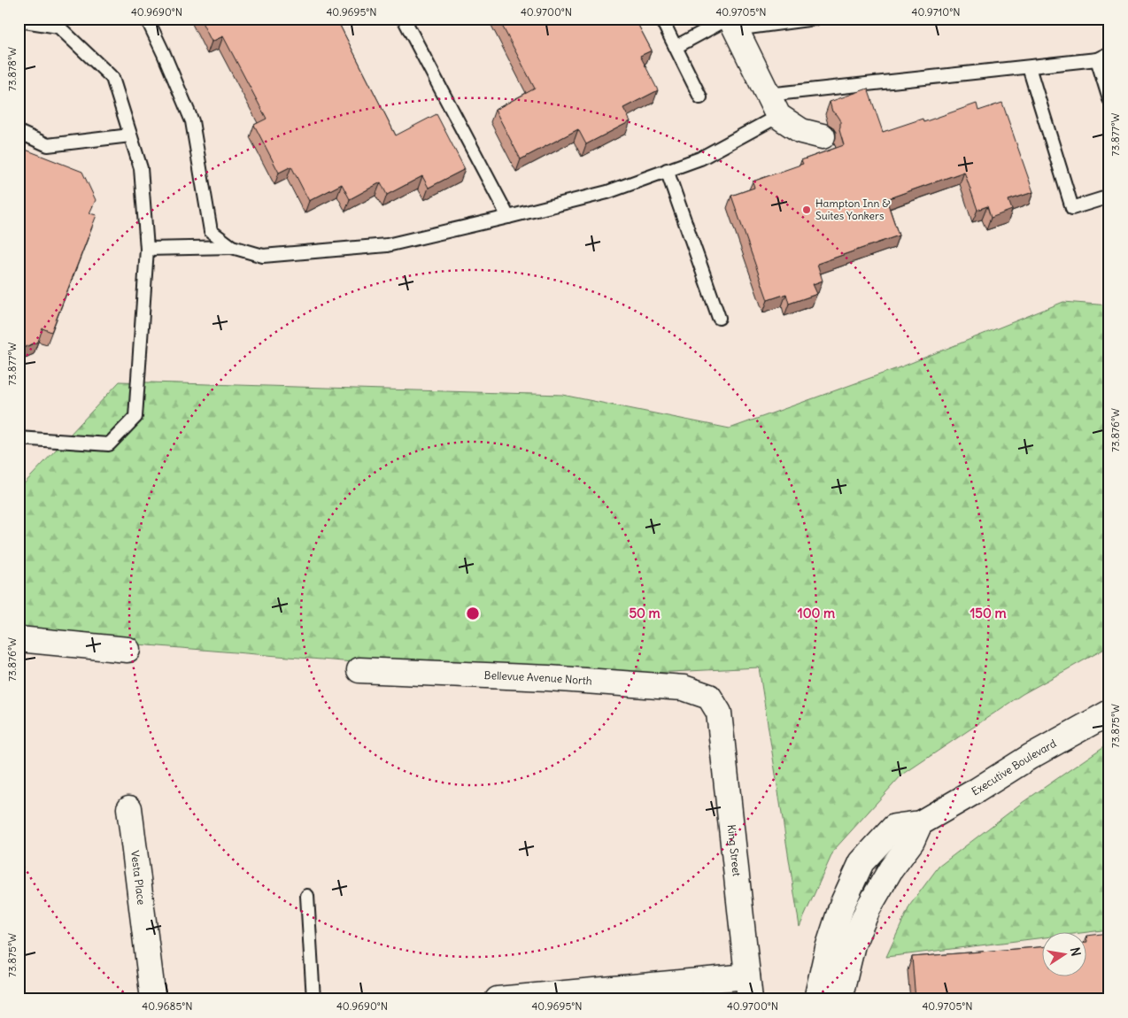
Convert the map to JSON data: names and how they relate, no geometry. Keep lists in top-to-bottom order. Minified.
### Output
{"streets":{"street":["Bellevue Avenue North","Executive Boulevard","King Street","Vesta Place"]},"crossings":[["Bellevue Avenue North","King Street"]],"places":["Hampton Inn & Suites Yonkers"],"north":"right","coordinates":["40.9690°N","40.9695°N","40.9700°N","40.9705°N","40.9710°N","73.878°W","73.877°W","73.876°W","73.875°W","40.9685°N"],"rings":["50 m","100 m","150 m"]}
